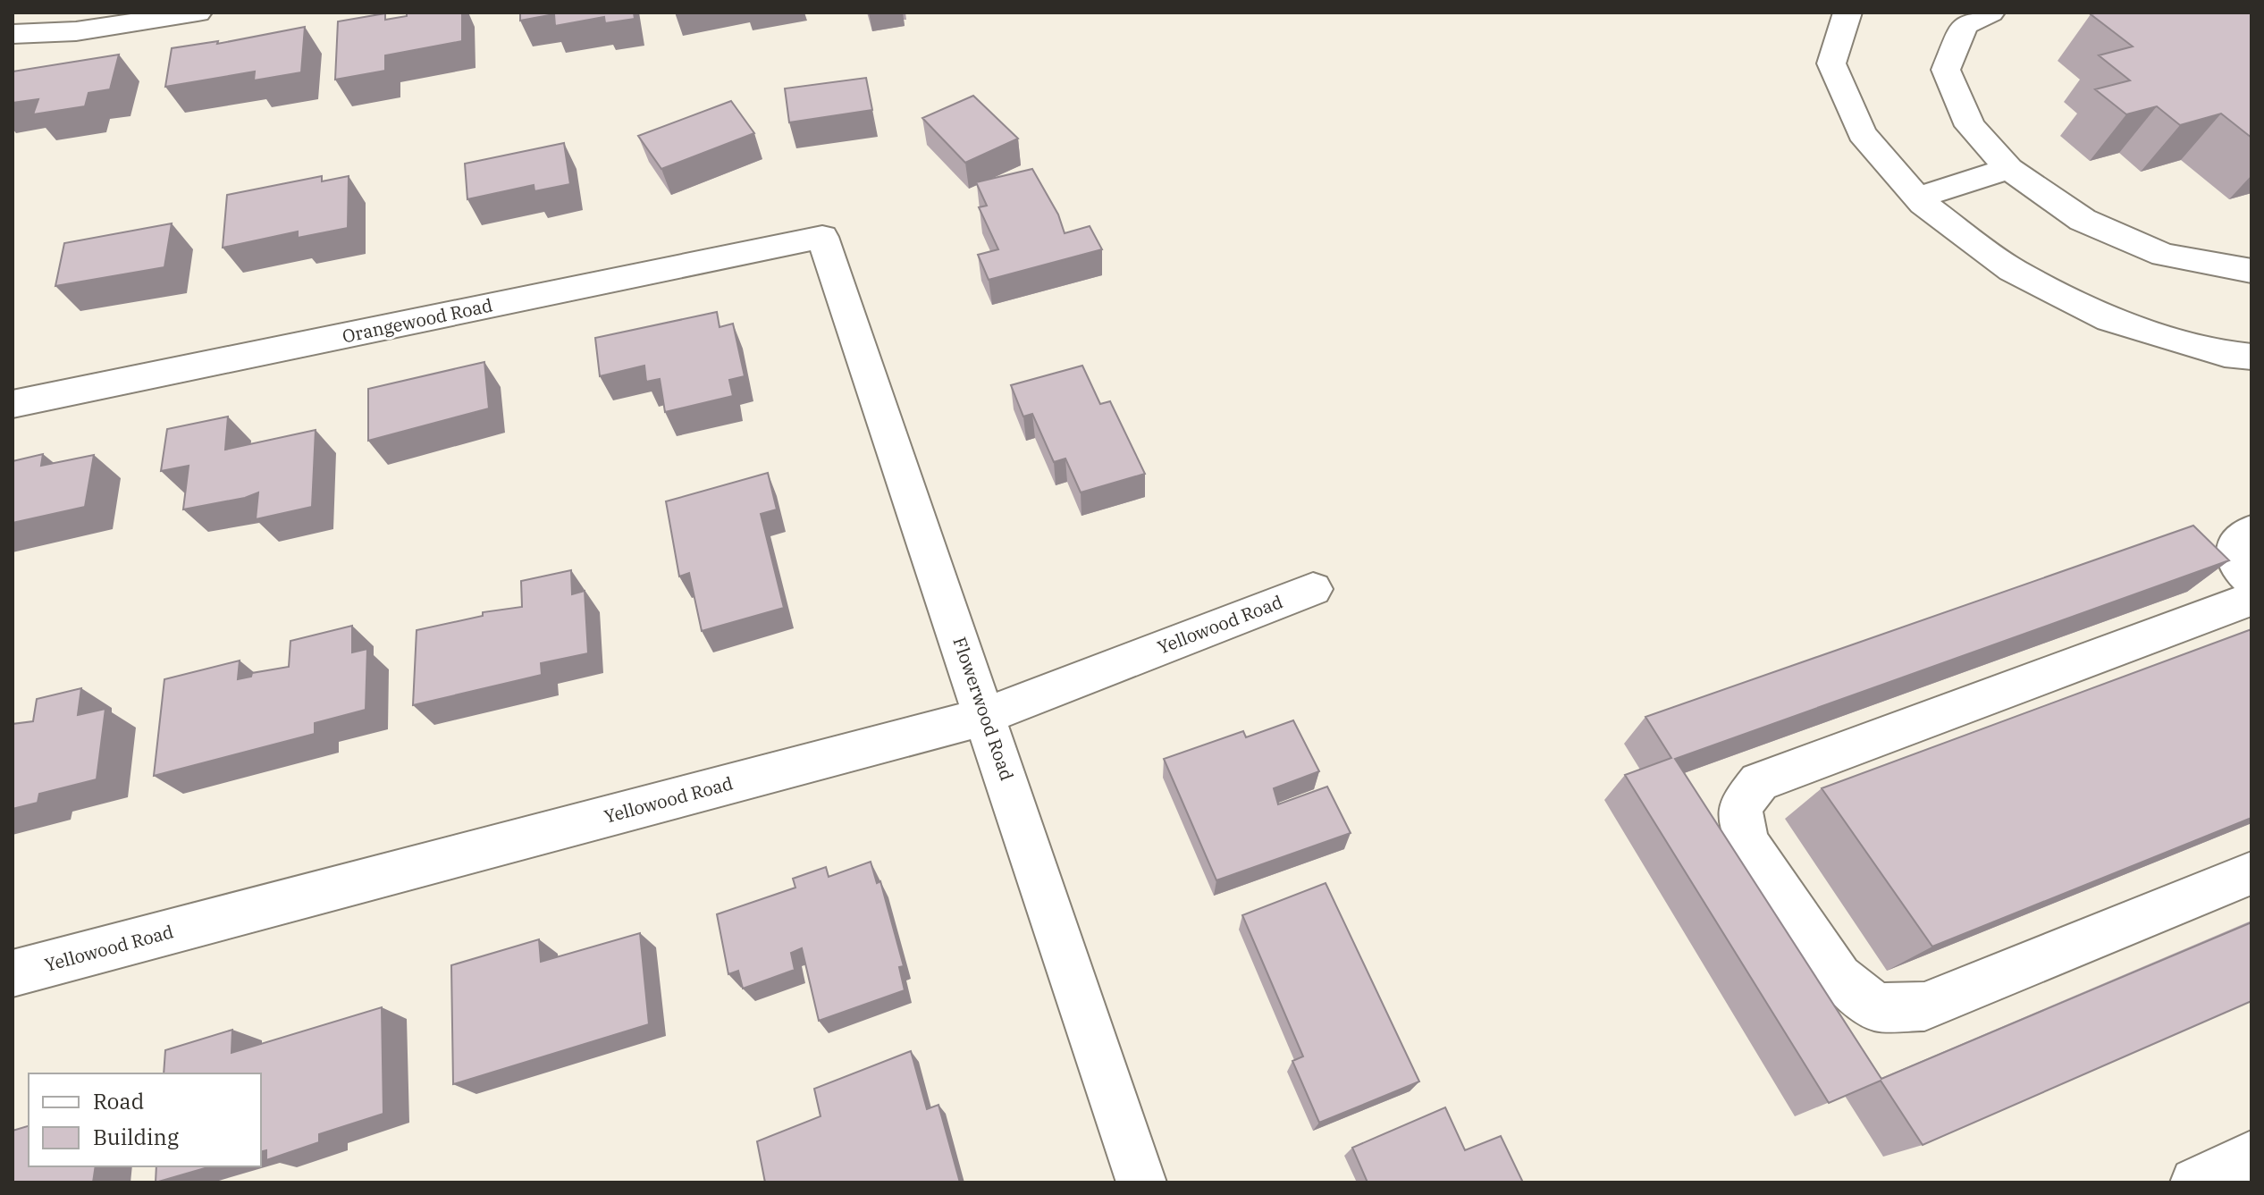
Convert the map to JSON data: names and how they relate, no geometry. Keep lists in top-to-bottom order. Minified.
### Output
{"streets":{"street":["Orangewood Road","Yellowood Road","Flowerwood Road"]},"crossings":[["Orangewood Road","Flowerwood Road"],["Yellowood Road","Flowerwood Road"]],"legend":["Road","Building"]}
